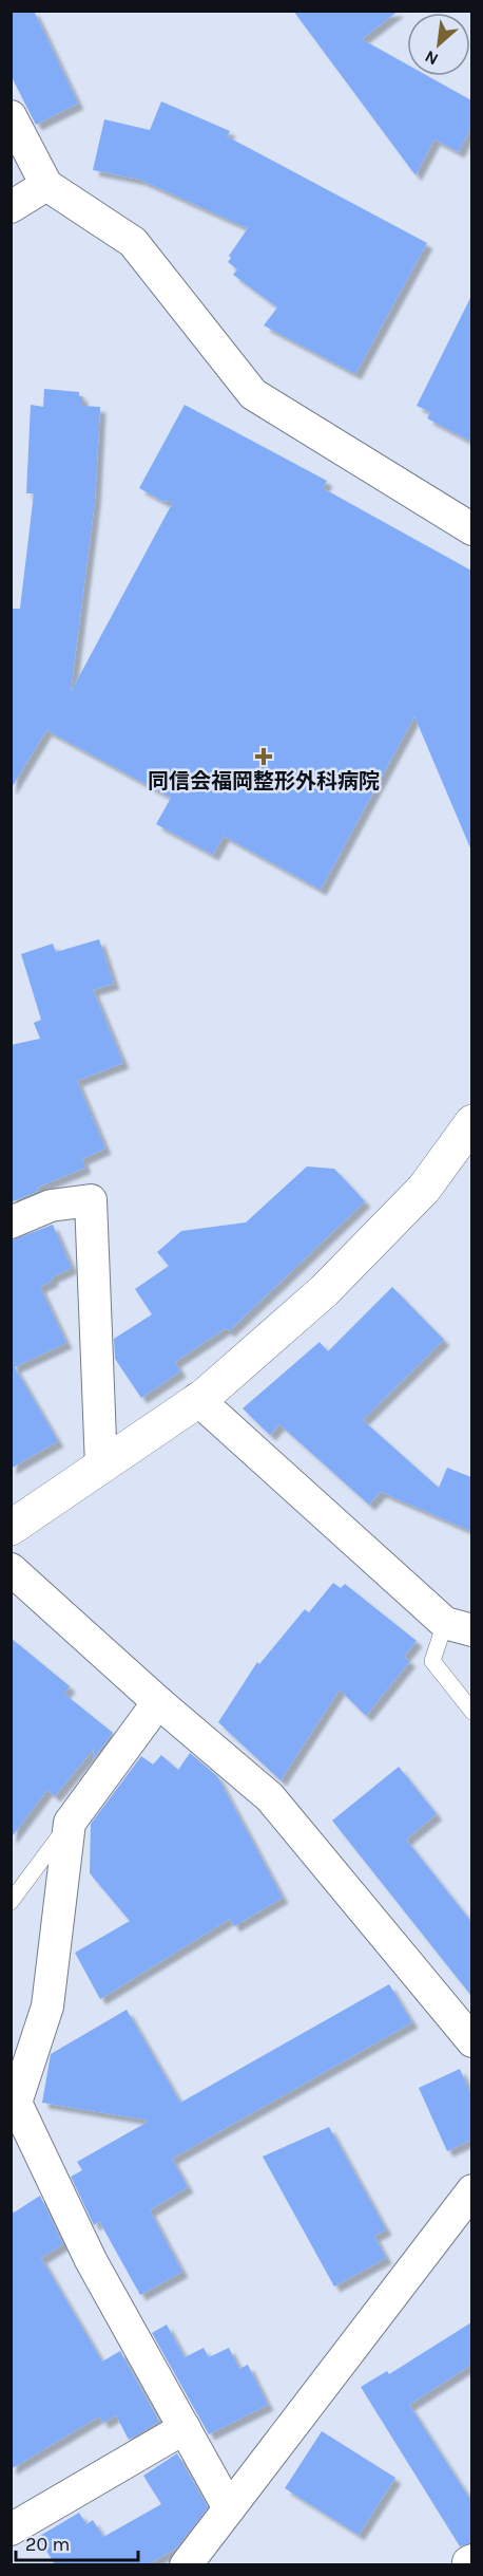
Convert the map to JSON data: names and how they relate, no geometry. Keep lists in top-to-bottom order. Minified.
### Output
{"places":{"health":["同信会福岡整形外科病院"]},"scale_bar":"20 m","north":"bottom left"}
